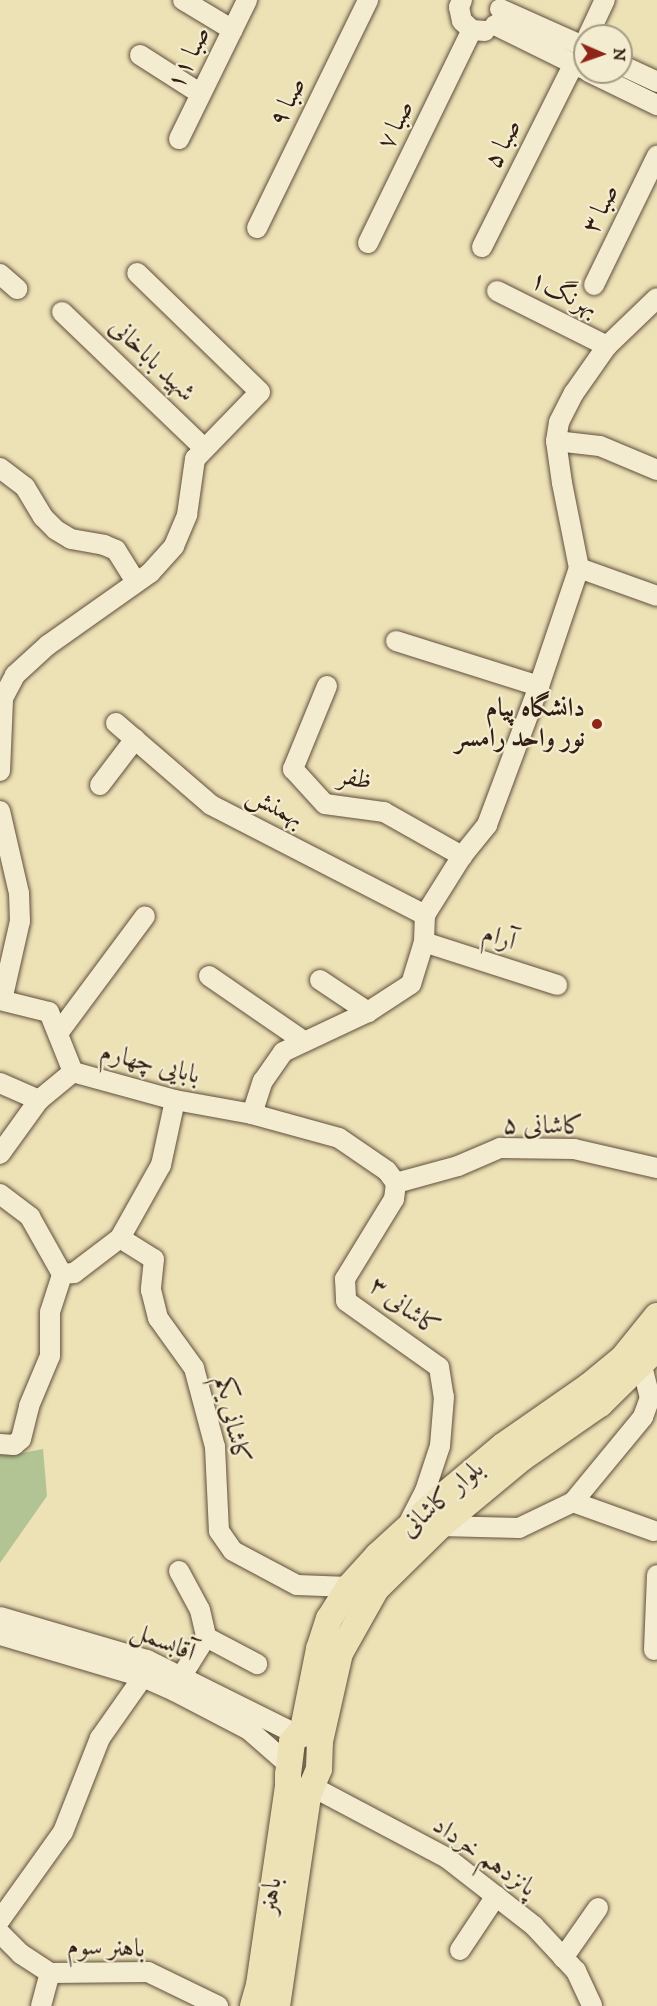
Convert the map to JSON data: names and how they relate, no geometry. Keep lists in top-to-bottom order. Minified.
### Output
{"streets":{"main road":["بلوار کاشانی","باهنر"],"street":["صبا ۱۱","صبا ۹","صبا ۷","صبا ۵","صبا ۳","۱بهرنگ","شهید باباخانی","ظفر","بهمنش","آرام","بابایی چهارم","کاشانی ۵","کاشانی ۳","کاشانی یکم","آقابسمل","پانزدهم خرداد","باهنر سوم"]},"crossings":[["کاشانی ۵","کاشانی ۳"],["کاشانی ۳","بلوار کاشانی"],["کاشانی یکم","بلوار کاشانی"],["بلوار کاشانی","آقابسمل"],["آقابسمل","پانزدهم خرداد"],["آقابسمل","باهنر"],["پانزدهم خرداد","باهنر"]],"places":["دانشگاه پیام نور واحد رامسر"],"north":"right"}
